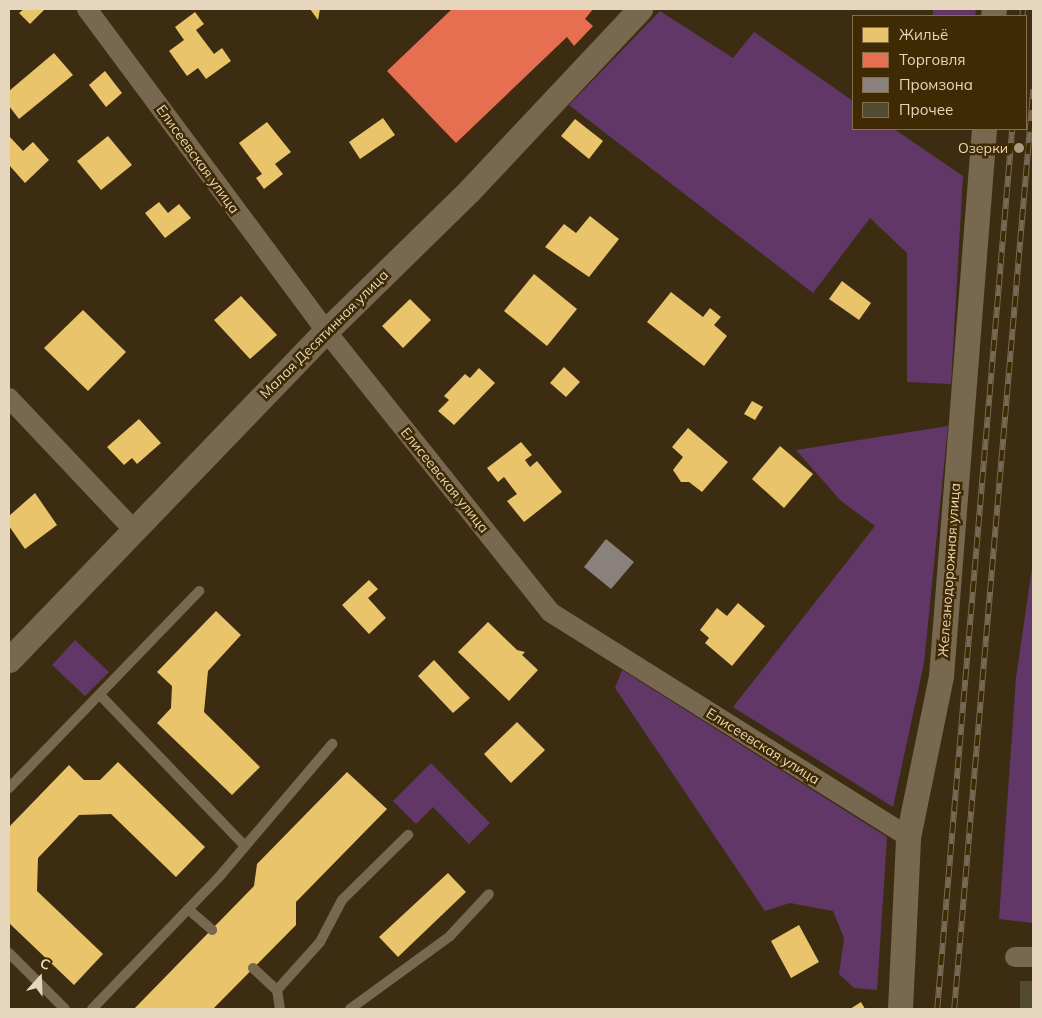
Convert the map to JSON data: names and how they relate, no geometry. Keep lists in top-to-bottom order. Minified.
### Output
{"streets":{"street":["Елисеевская улица","Малая Десятинная улица","Железнодорожная улица"]},"crossings":[["Елисеевская улица","Малая Десятинная улица"],["Елисеевская улица","Железнодорожная улица"]],"places":["Озерки"],"legend":["Жильё","Торговля","Промзона","Прочее"],"north":"top"}
